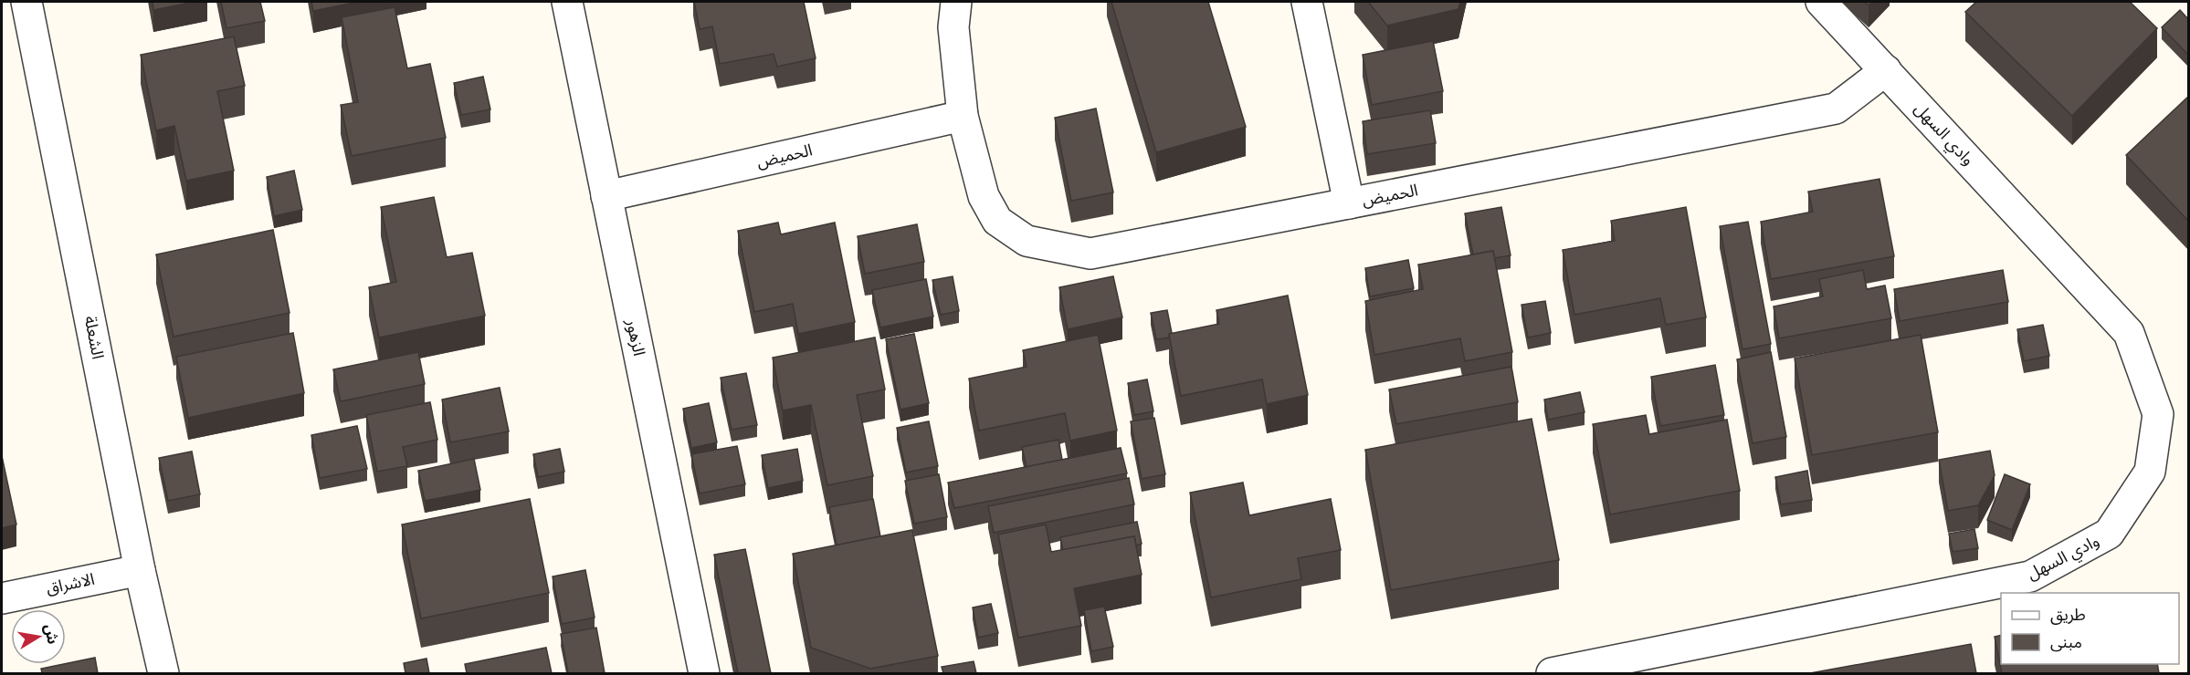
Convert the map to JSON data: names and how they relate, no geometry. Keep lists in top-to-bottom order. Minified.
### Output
{"streets":{"street":["وادي السهل","الحميض","الشعلة","الزهور","الاشراق"]},"crossings":[["وادي السهل","الحميض"],["الحميض","الزهور"],["الشعلة","الاشراق"]],"legend":["طريق","مبنى"],"north":"right"}
